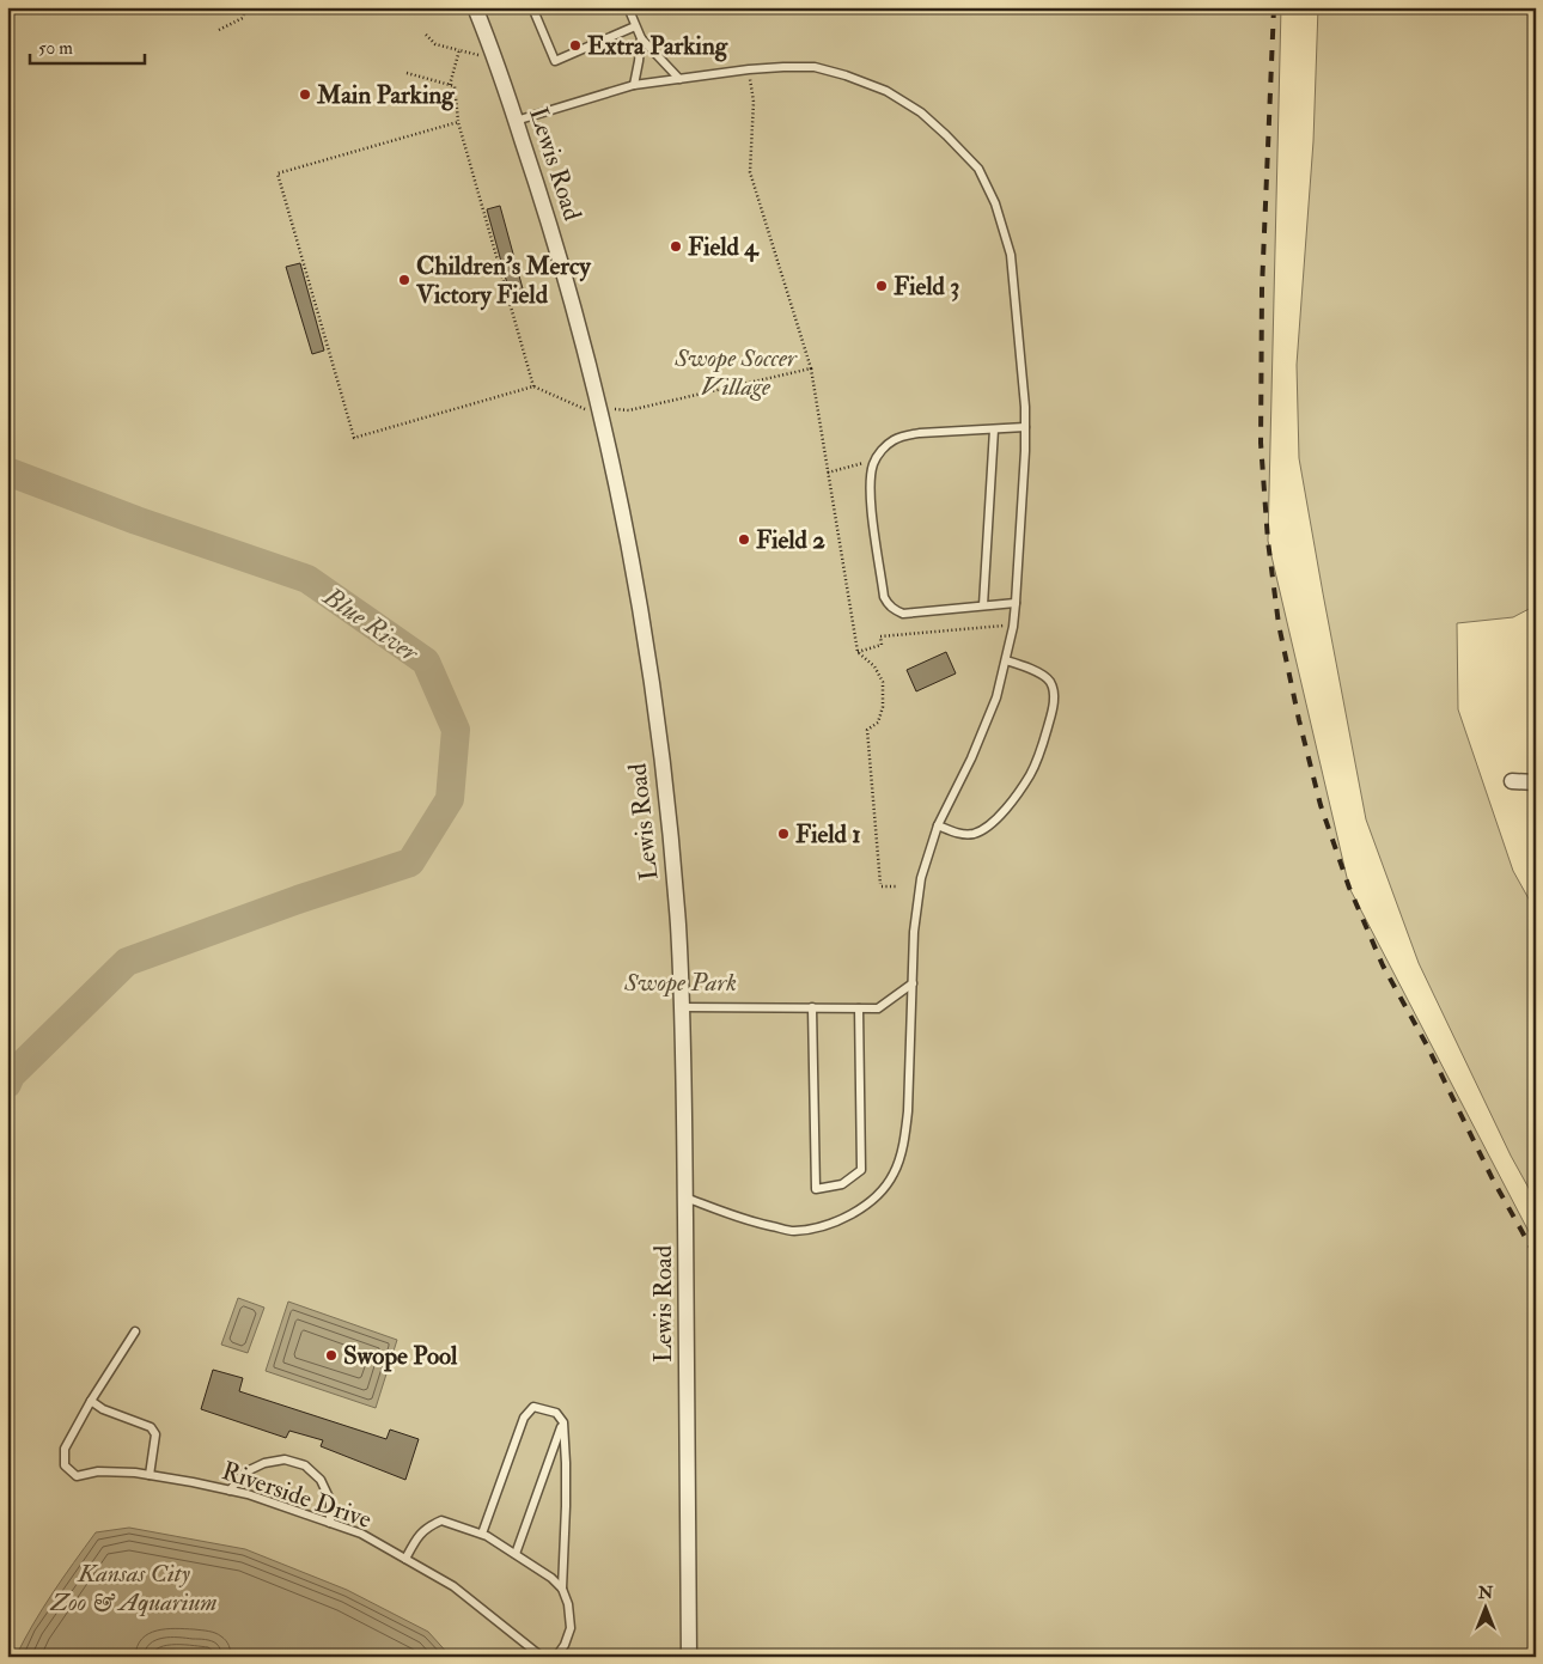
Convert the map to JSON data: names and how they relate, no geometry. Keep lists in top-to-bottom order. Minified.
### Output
{"streets":{"street":["Lewis Road"],"lane":["Riverside Drive"]},"water":["Blue River"],"parks":["Swope Soccer Village","Swope Park","Kansas City Zoo & Aquarium"],"places":["Extra Parking","Main Parking","Field 4","Children's Mercy Victory Field","Field 3","Field 2","Field 1","Swope Pool"],"scale_bar":"50 m","north":"top"}
